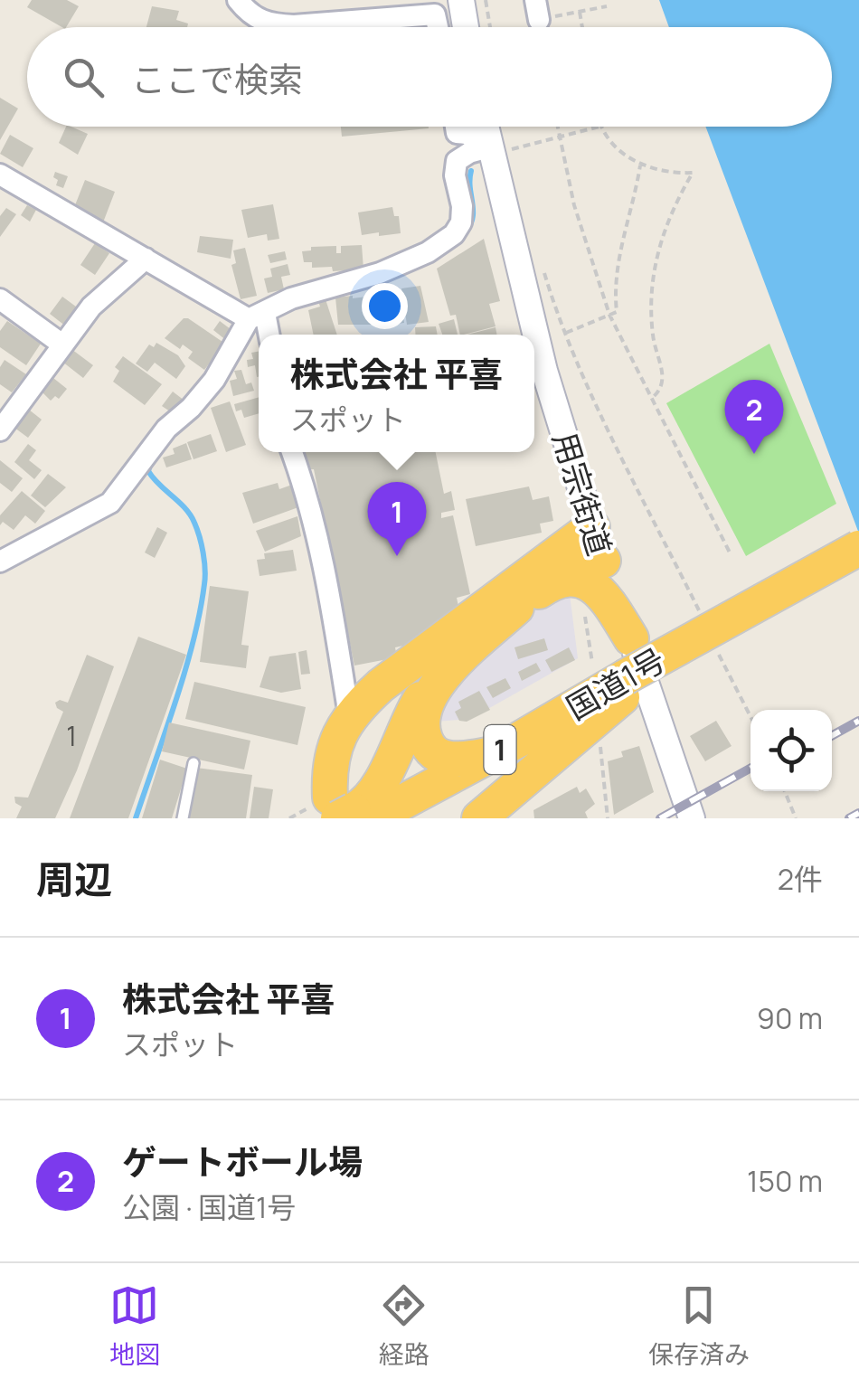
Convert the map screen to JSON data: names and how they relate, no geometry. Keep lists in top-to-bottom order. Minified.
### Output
{"streets":{"highway":["国道1号","1"],"street":["用宗街道"]},"house_numbers":["1"],"page":{"search":"ここで検索","popup":["株式会社 平喜","スポット"],"pins":["2","1"],"heading":["周辺","2件"],"list":[{"mark":"1","name":"株式会社 平喜","note":"スポット","value":"90 m"},{"mark":"2","name":"ゲートボール場","note":"公園 · 国道1号","value":"150 m"}],"nav":["地図","経路","保存済み"]}}
